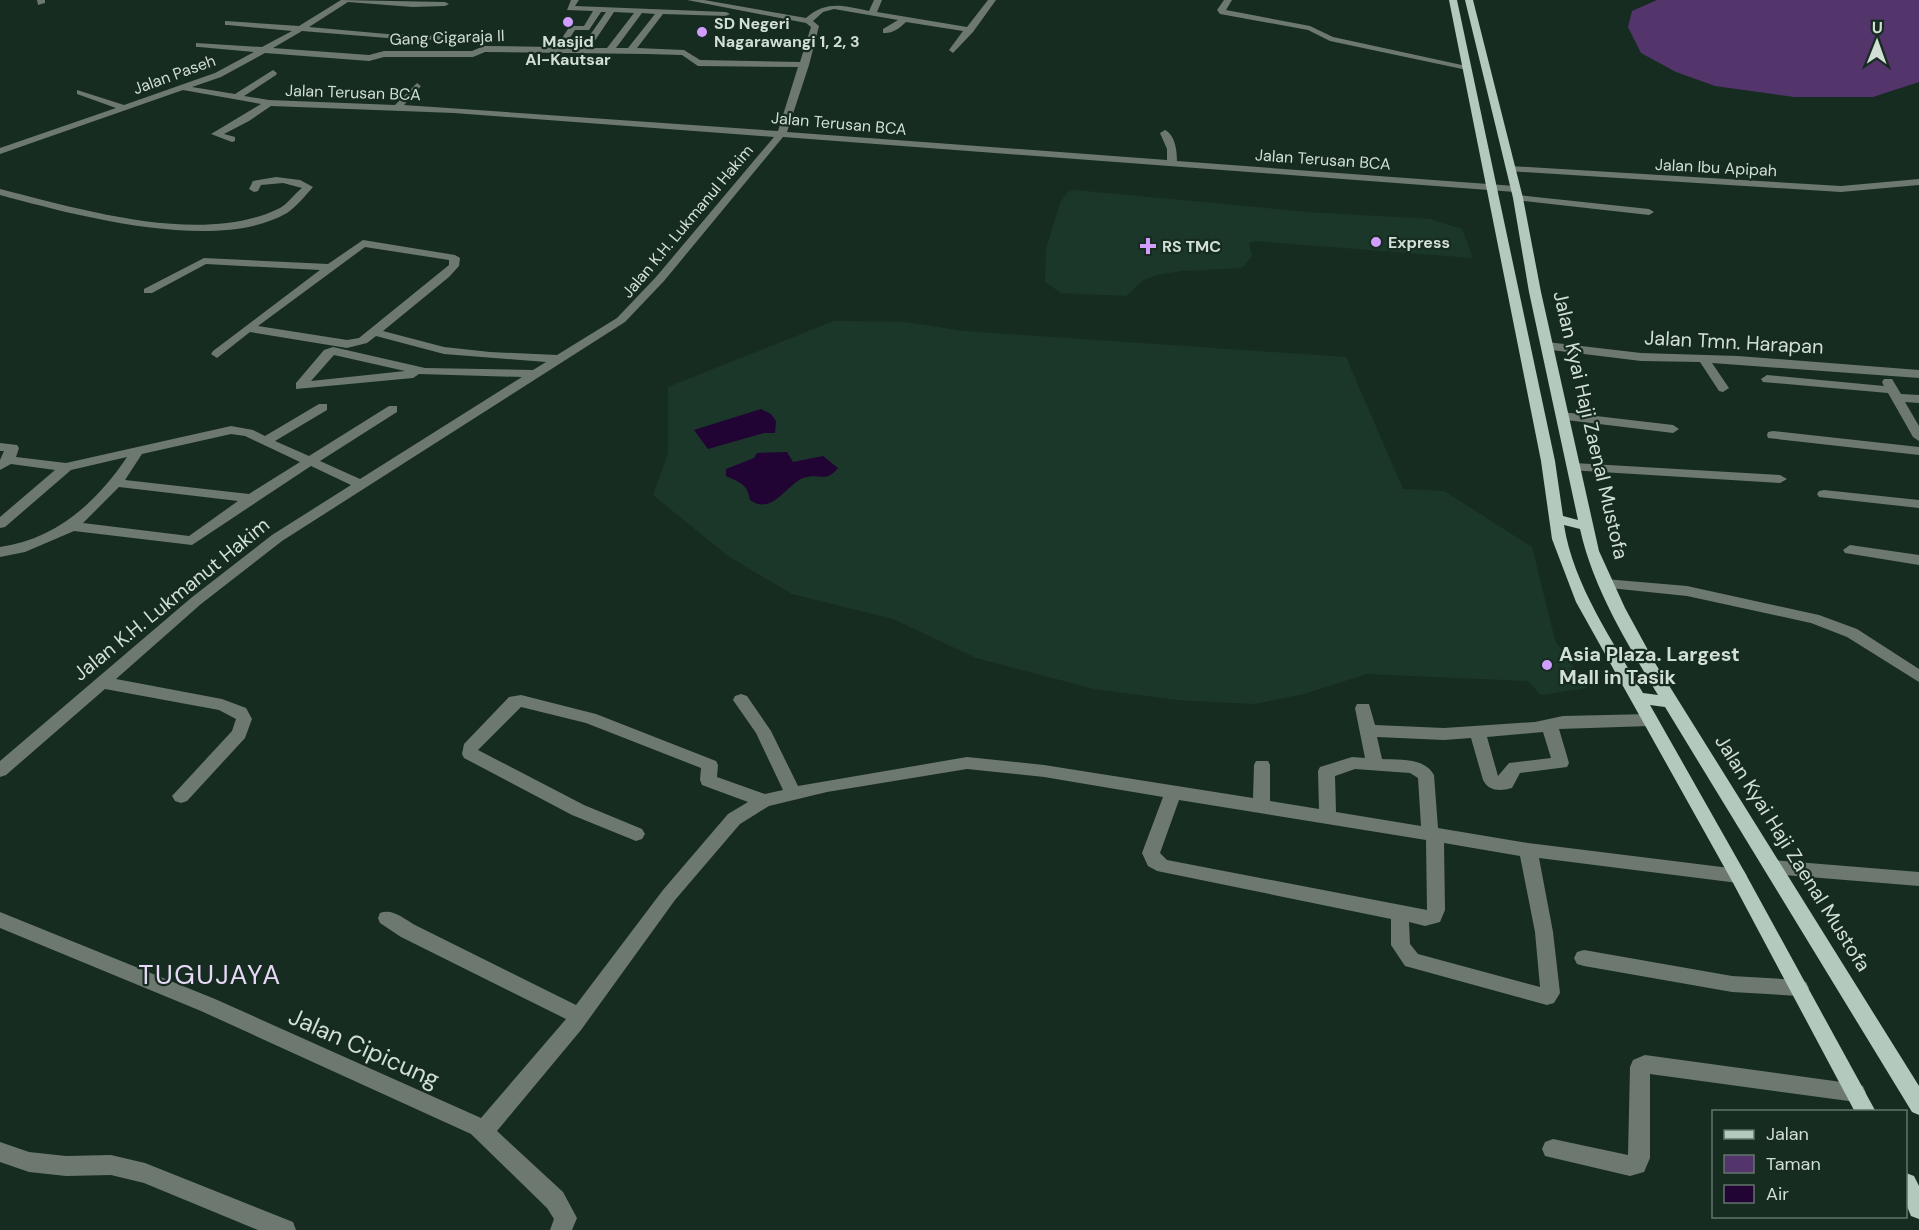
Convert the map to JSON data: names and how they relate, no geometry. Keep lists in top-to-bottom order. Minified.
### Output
{"streets":{"main road":["Jalan Kyai Haji Zaenal Mustofa"],"street":["Gang Cigaraja II","Jalan Paseh","Jalan Terusan BCA","Jalan Ibu Apipah","Jalan K.H. Lukmanul Hakim","Jalan Tmn. Harapan","Jalan K.H. Lukmanut Hakim","Jalan Cipicung"]},"crossings":[["Gang Cigaraja II","Jalan Paseh"],["Gang Cigaraja II","Jalan K.H. Lukmanul Hakim"],["Jalan Paseh","Jalan Terusan BCA"],["Jalan Terusan BCA","Jalan K.H. Lukmanul Hakim"],["Jalan Terusan BCA","Jalan Kyai Haji Zaenal Mustofa"],["Jalan Ibu Apipah","Jalan Kyai Haji Zaenal Mustofa"],["Jalan K.H. Lukmanul Hakim","Jalan K.H. Lukmanut Hakim"],["Jalan Tmn. Harapan","Jalan Kyai Haji Zaenal Mustofa"]],"districts":["TUGUJAYA"],"places":{"other":["Masjid Al-Kautsar","SD Negeri Nagarawangi 1, 2, 3","Express","Asia Plaza. Largest Mall in Tasik"],"health":["RS TMC"]},"legend":["Jalan","Taman","Air"],"north":"top"}
